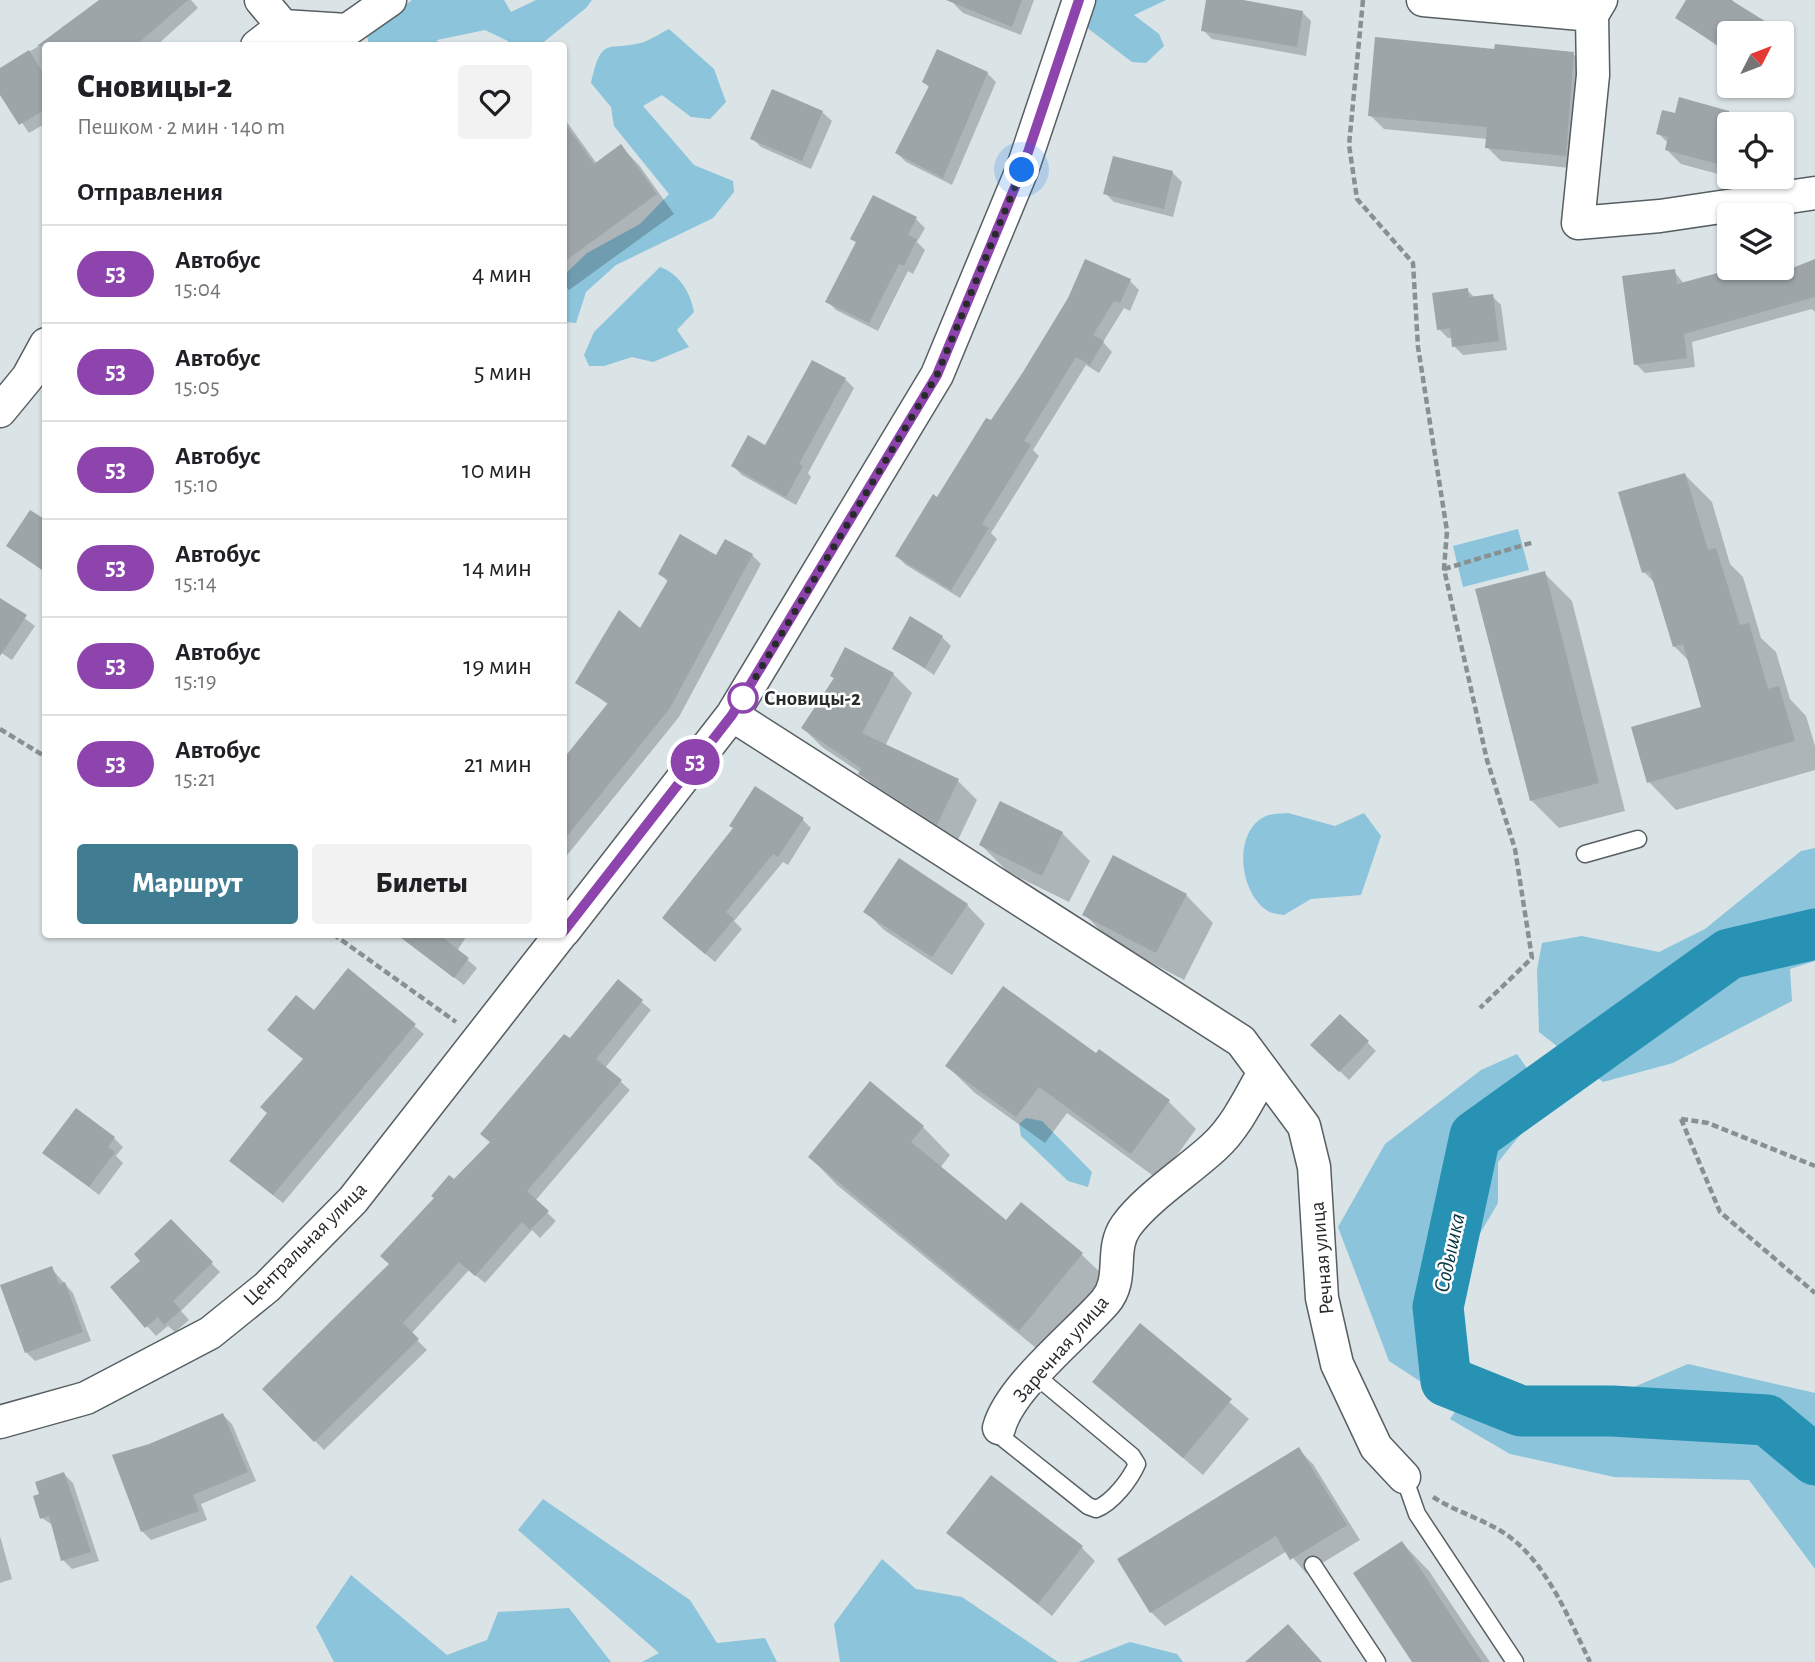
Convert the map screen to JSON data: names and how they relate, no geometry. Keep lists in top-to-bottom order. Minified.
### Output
{"streets":{"street":["Центральная улица","Речная улица","Заречная улица"]},"crossings":[["Центральная улица","Речная улица"],["Речная улица","Заречная улица"]],"water":["Содышка"],"places":["Сновицы-2"],"lines":["bus line 53"],"north":"top right","page":{"on_map":"53","heading":[["Сновицы-2","Пешком · 2 мин · 140 m"],"Отправления"],"list":[{"mark":"53","name":"Автобус","note":"15:04","value":"4 мин"},{"mark":"53","name":"Автобус","note":"15:05","value":"5 мин"},{"mark":"53","name":"Автобус","note":"15:10","value":"10 мин"},{"mark":"53","name":"Автобус","note":"15:14","value":"14 мин"},{"mark":"53","name":"Автобус","note":"15:19","value":"19 мин"},{"mark":"53","name":"Автобус","note":"15:21","value":"21 мин"}],"buttons":["Маршрут","Билеты"]}}
